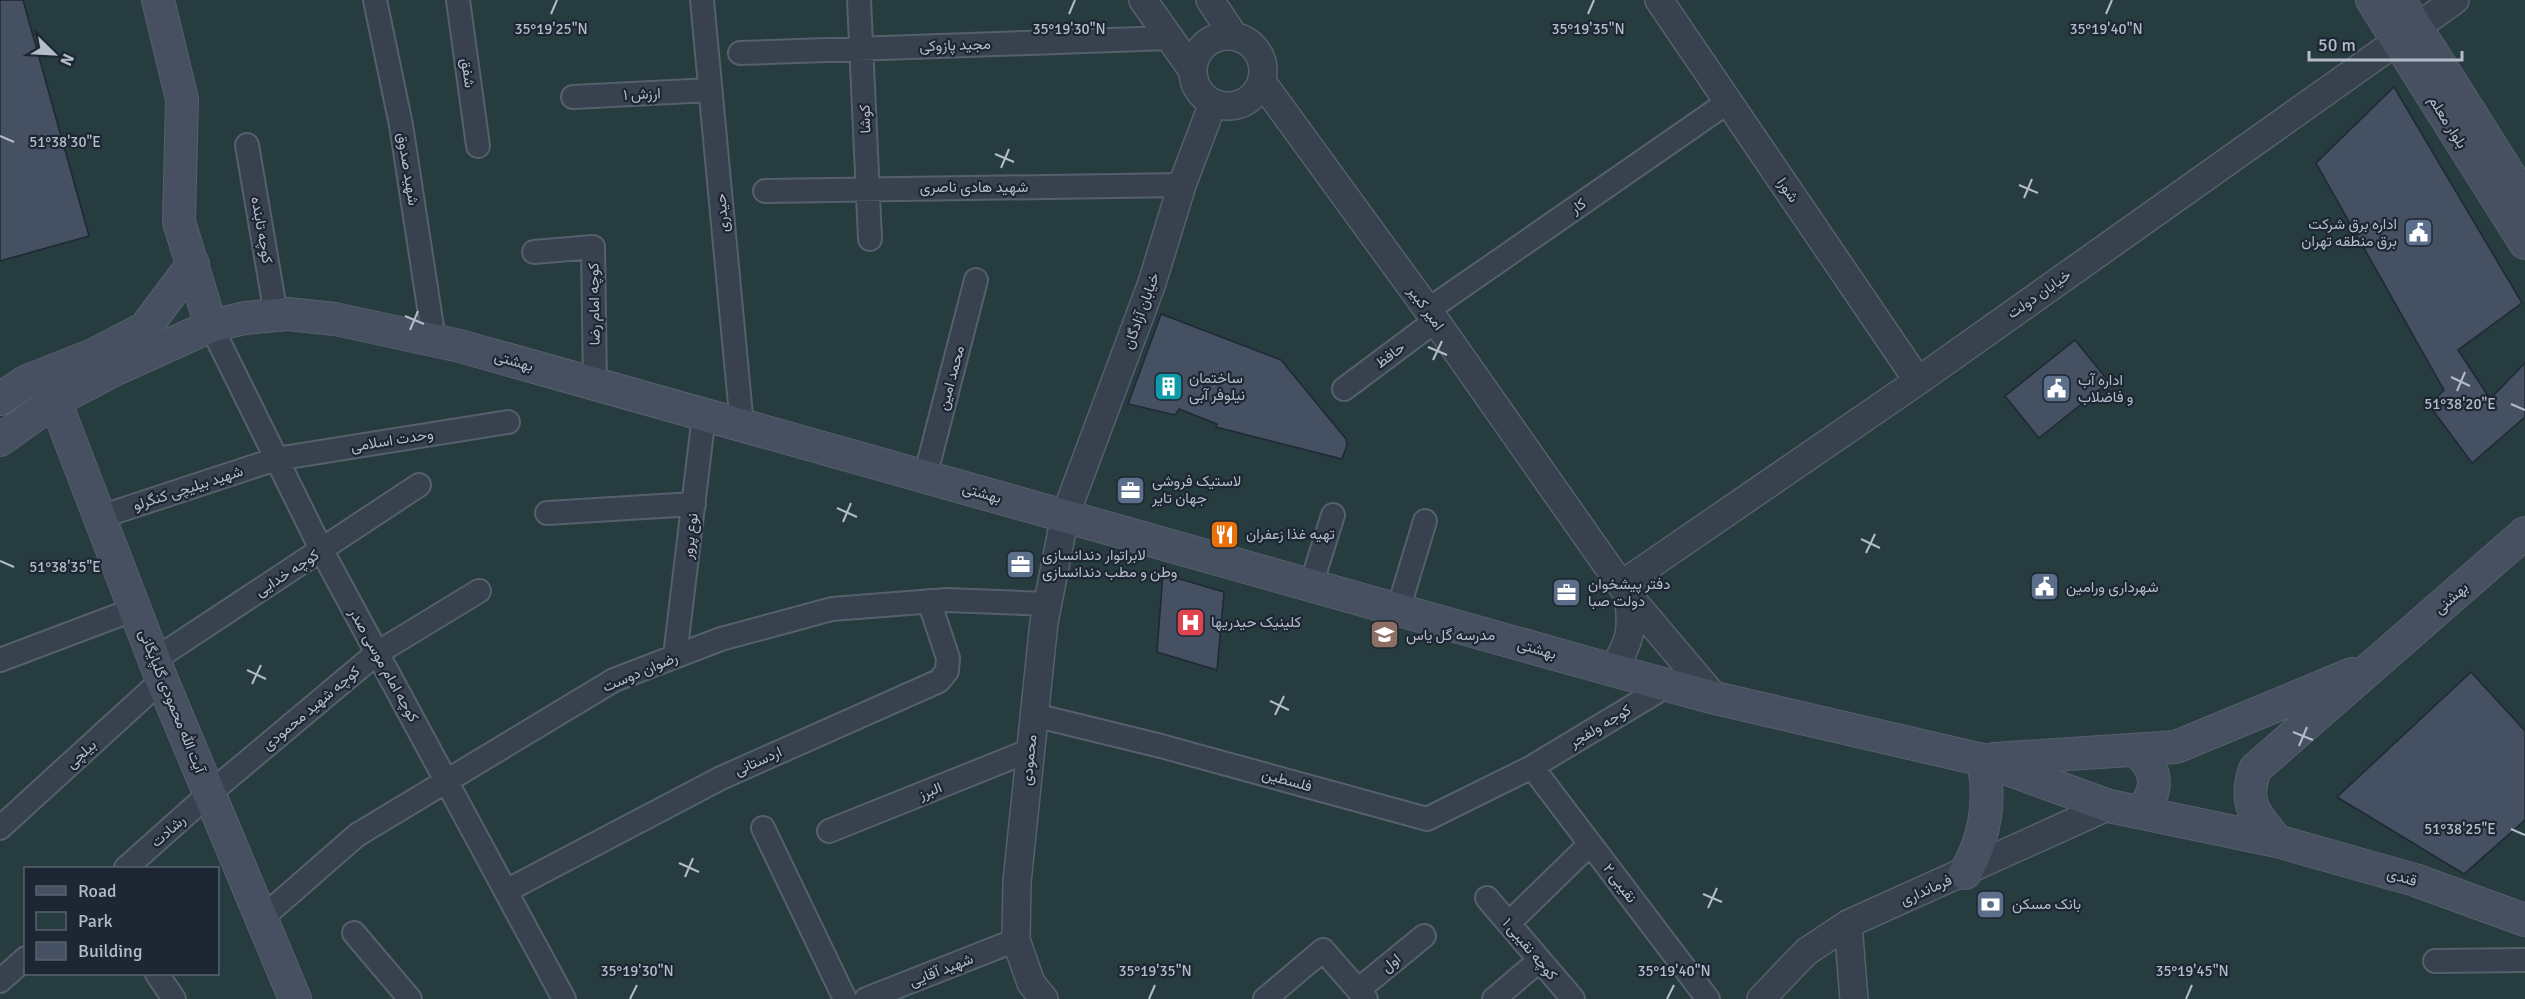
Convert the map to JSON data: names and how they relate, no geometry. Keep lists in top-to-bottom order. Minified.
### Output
{"streets":{"main road":["بلوار معلم","بهشتی","بهشنی","آیت الله محمودی گلپایگانی","قندی"],"street":["مجید پازوکی","شفق","ارزش ۱","کوشا","شهید صدوق","شهید هادی ناصری","شورا","کار","حیدری","کوچه تابنده","خیابان دولت","کوچه امام رضا","امیر کبیر","خیابان آزادگان","حافظ","محمد امین","وحدت اسلامی","شهید بیلیچی کنگرلو","نوع پرور","کوچه خدایی","کوچه امام موسی صدر","رضوان دوست","کوچه شهید محمودی","کوجه ولفجر","بیلچی","محمودی","اردستانی","فلسطین","البرز","رشادت","نقیبی ۲","فرمانداری","کوچه نقیبی ۱","اول","شهید آقایی"]},"crossings":[["مجید پازوکی","کوشا"],["ارزش ۱","حیدری"],["کوشا","شهید هادی ناصری"],["بلوار معلم","خیابان دولت"],["شهید صدوق","بهشتی"],["شهید هادی ناصری","خیابان آزادگان"],["شورا","کار"],["شورا","خیابان دولت"],["کار","امیر کبیر"],["کار","حافظ"],["حیدری","بهشتی"],["کوچه تابنده","بهشتی"],["خیابان دولت","امیر کبیر"],["کوچه امام رضا","بهشتی"],["امیر کبیر","خیابان آزادگان"],["امیر کبیر","حافظ"],["امیر کبیر","بهشتی"],["خیابان آزادگان","بهشتی"],["خیابان آزادگان","محمودی"],["بهشتی","محمد امین"],["بهشتی","نوع پرور"],["بهشتی","کوچه امام موسی صدر"],["بهشتی","آیت الله محمودی گلپایگانی"],["بهشتی","کوجه ولفجر"],["بهشتی","محمودی"],["بهشتی","قندی"],["وحدت اسلامی","شهید بیلیچی کنگرلو"],["وحدت اسلامی","کوچه امام موسی صدر"],["شهید بیلیچی کنگرلو","کوچه امام موسی صدر"],["شهید بیلیچی کنگرلو","آیت الله محمودی گلپایگانی"],["نوع پرور","رضوان دوست"],["کوچه خدایی","کوچه امام موسی صدر"],["کوچه خدایی","آیت الله محمودی گلپایگانی"],["کوچه خدایی","بیلچی"],["بهشنی","قندی"],["کوچه امام موسی صدر","رضوان دوست"],["کوچه امام موسی صدر","کوچه شهید محمودی"],["کوچه امام موسی صدر","اردستانی"],["رضوان دوست","آیت الله محمودی گلپایگانی"],["رضوان دوست","محمودی"],["رضوان دوست","اردستانی"],["آیت الله محمودی گلپایگانی","کوچه شهید محمودی"],["آیت الله محمودی گلپایگانی","بیلچی"],["آیت الله محمودی گلپایگانی","رشادت"],["کوچه شهید محمودی","رشادت"],["کوجه ولفجر","فلسطین"],["کوجه ولفجر","نقیبی ۲"],["محمودی","فلسطین"],["محمودی","البرز"],["محمودی","شهید آقایی"],["فلسطین","نقیبی ۲"],["قندی","فرمانداری"]],"places":{"public building":["اداره برق شرکت برق منطقه تهران","اداره آب و فاضلاب","شهرداری ورامین"],"building":["ساختمان نیلوفر آبی"],"office":["لاستیک فروشی جهان تایر","لابراتوار دندانسازی وطن و مطب دندانسازی","دفتر پیشخوان دولت صبا"],"restaurant":["تهیه غذا زعفران"],"hospital":["کلینیک حیدریها"],"school or university":["مدرسه گل یاس"],"bank":["بانک مسکن"]},"legend":["Road","Park","Building"],"scale_bar":"50 m","north":"bottom right","coordinates":["35°19'30\"N","35°19'25\"N","35°19'35\"N","35°19'40\"N","51°38'30\"E","51°38'20\"E","51°38'35\"E","51°38'25\"E","35°19'45\"N"]}
